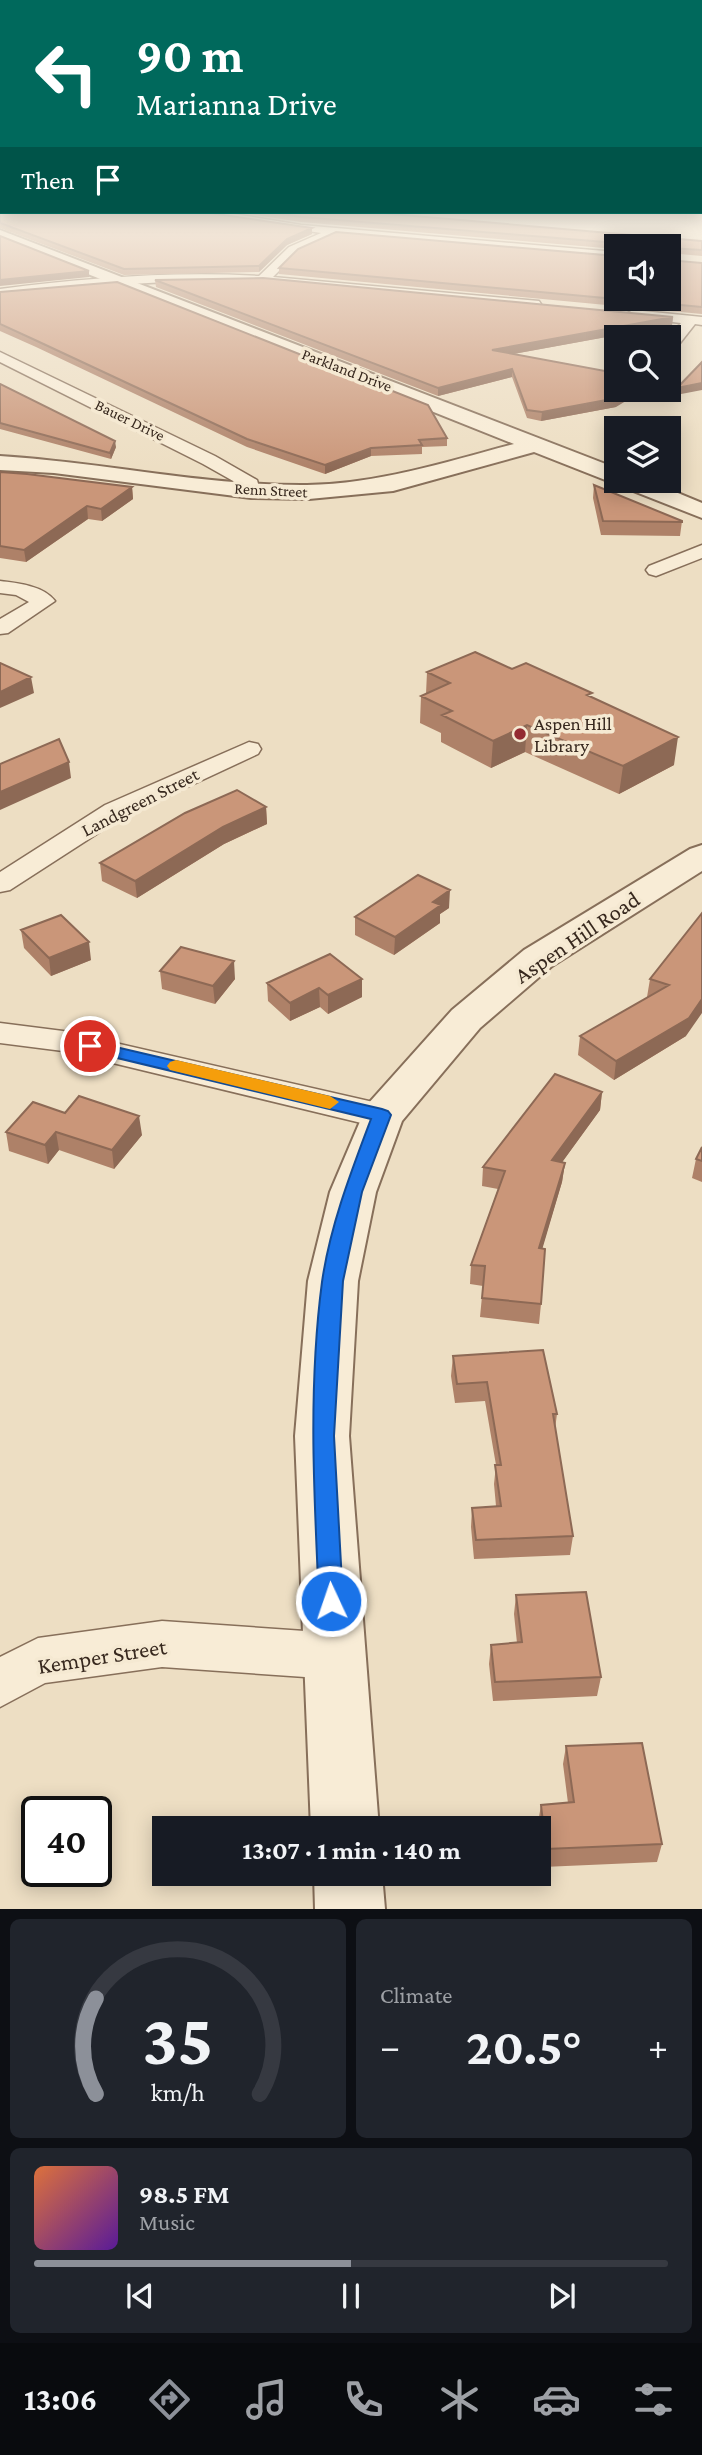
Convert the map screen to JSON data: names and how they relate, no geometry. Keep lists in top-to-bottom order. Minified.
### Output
{"streets":{"street":["Parkland Drive","Bauer Drive","Renn Street","Landgreen Street","Aspen Hill Road","Kemper Street"]},"crossings":[["Parkland Drive","Renn Street"],["Bauer Drive","Renn Street"],["Aspen Hill Road","Kemper Street"]],"places":["Aspen Hill Library"],"page":{"turn":["90 m","Marianna Drive"],"then":"Then","limit":"40","trip":"13:07 · 1 min · 140 m","tile":"Climate","heat":["−","20.5°","+"],"song":["98.5 FM","Music"],"tabs":"13:06","gauge":["35","km/h"]}}
